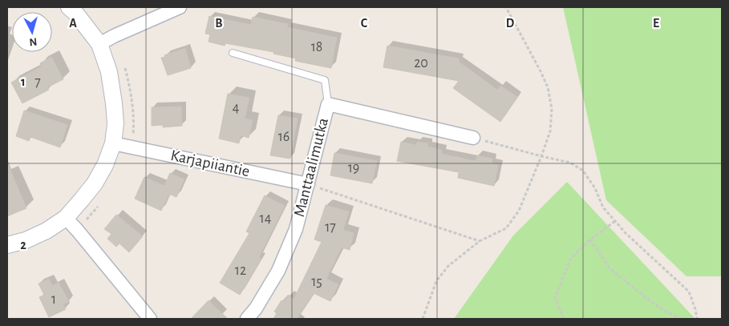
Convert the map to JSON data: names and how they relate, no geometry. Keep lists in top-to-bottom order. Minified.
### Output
{"streets":{"street":["Karjapiiantie","Manttaalimutka"]},"crossings":[["Karjapiiantie","Manttaalimutka"]],"house_numbers":["18","20","7","4","16","19","14","17","12","15","1"],"north":"bottom","grid":{"columns":["A","B","C","D","E"],"rows":["1","2"]}}
